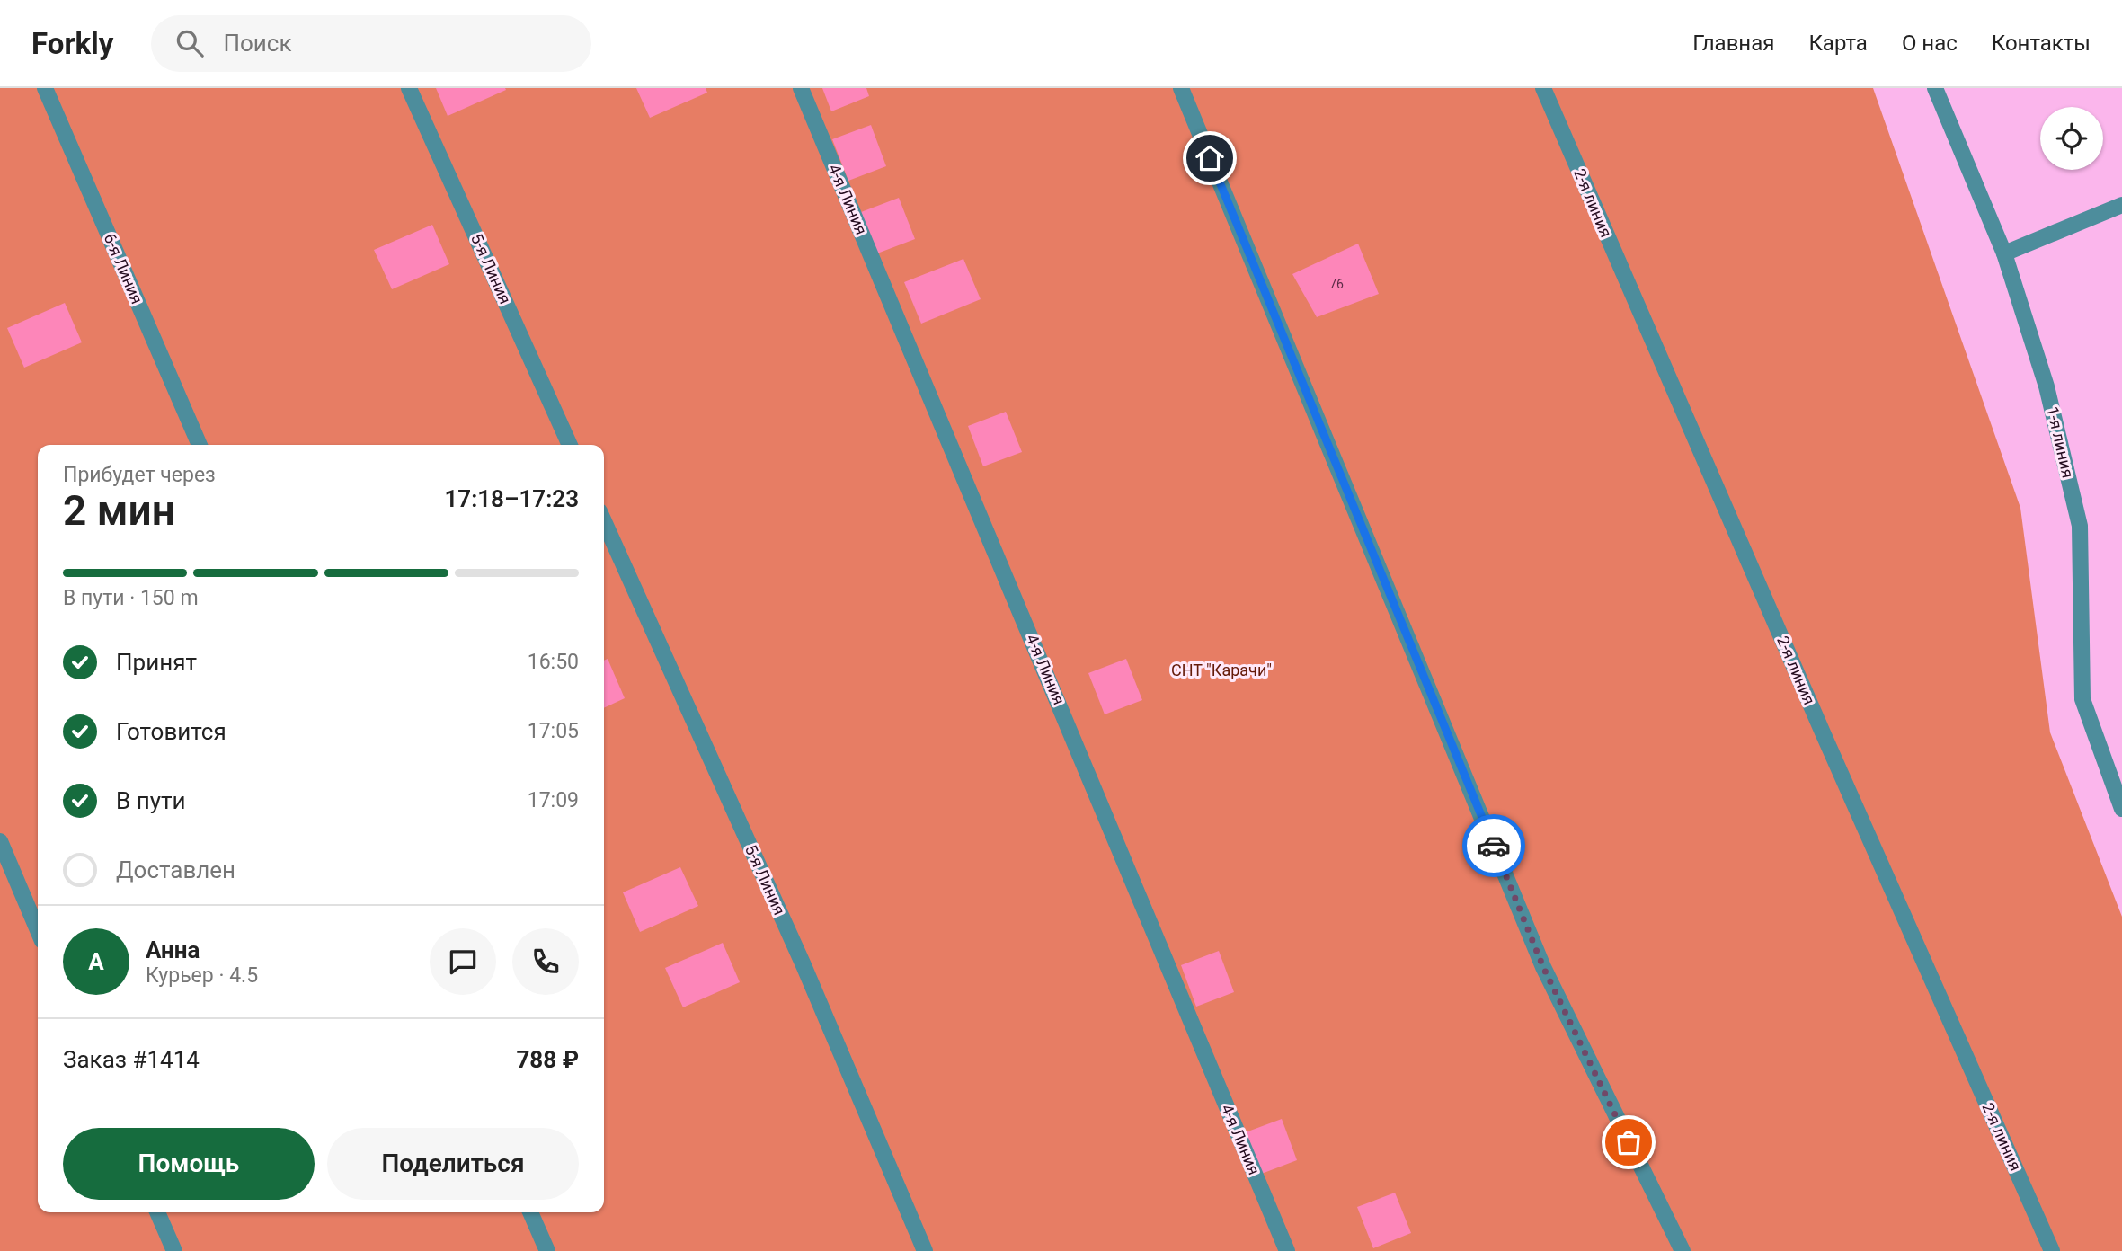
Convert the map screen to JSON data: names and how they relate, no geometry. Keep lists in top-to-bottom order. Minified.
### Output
{"streets":{"street":["4-я Линия","2-я линия","6-я Линия","5-я Линия","1-я линия"]},"parks":["СНТ \"Карачи\""],"house_numbers":["76"],"page":{"header":"Forkly","search":"Поиск","nav":["Главная","Карта","О нас","Контакты"],"heading":["2 мин","Прибудет через","17:18–17:23"],"panel":["Анна","Курьер · 4.5","Заказ #1414","788 ₽"],"bar":"В пути · 150 m","list":[["Принят","16:50"],["Готовится","17:05"],["В пути","17:09"],"Доставлен"],"round":"А","buttons":["Помощь","Поделиться"]}}
